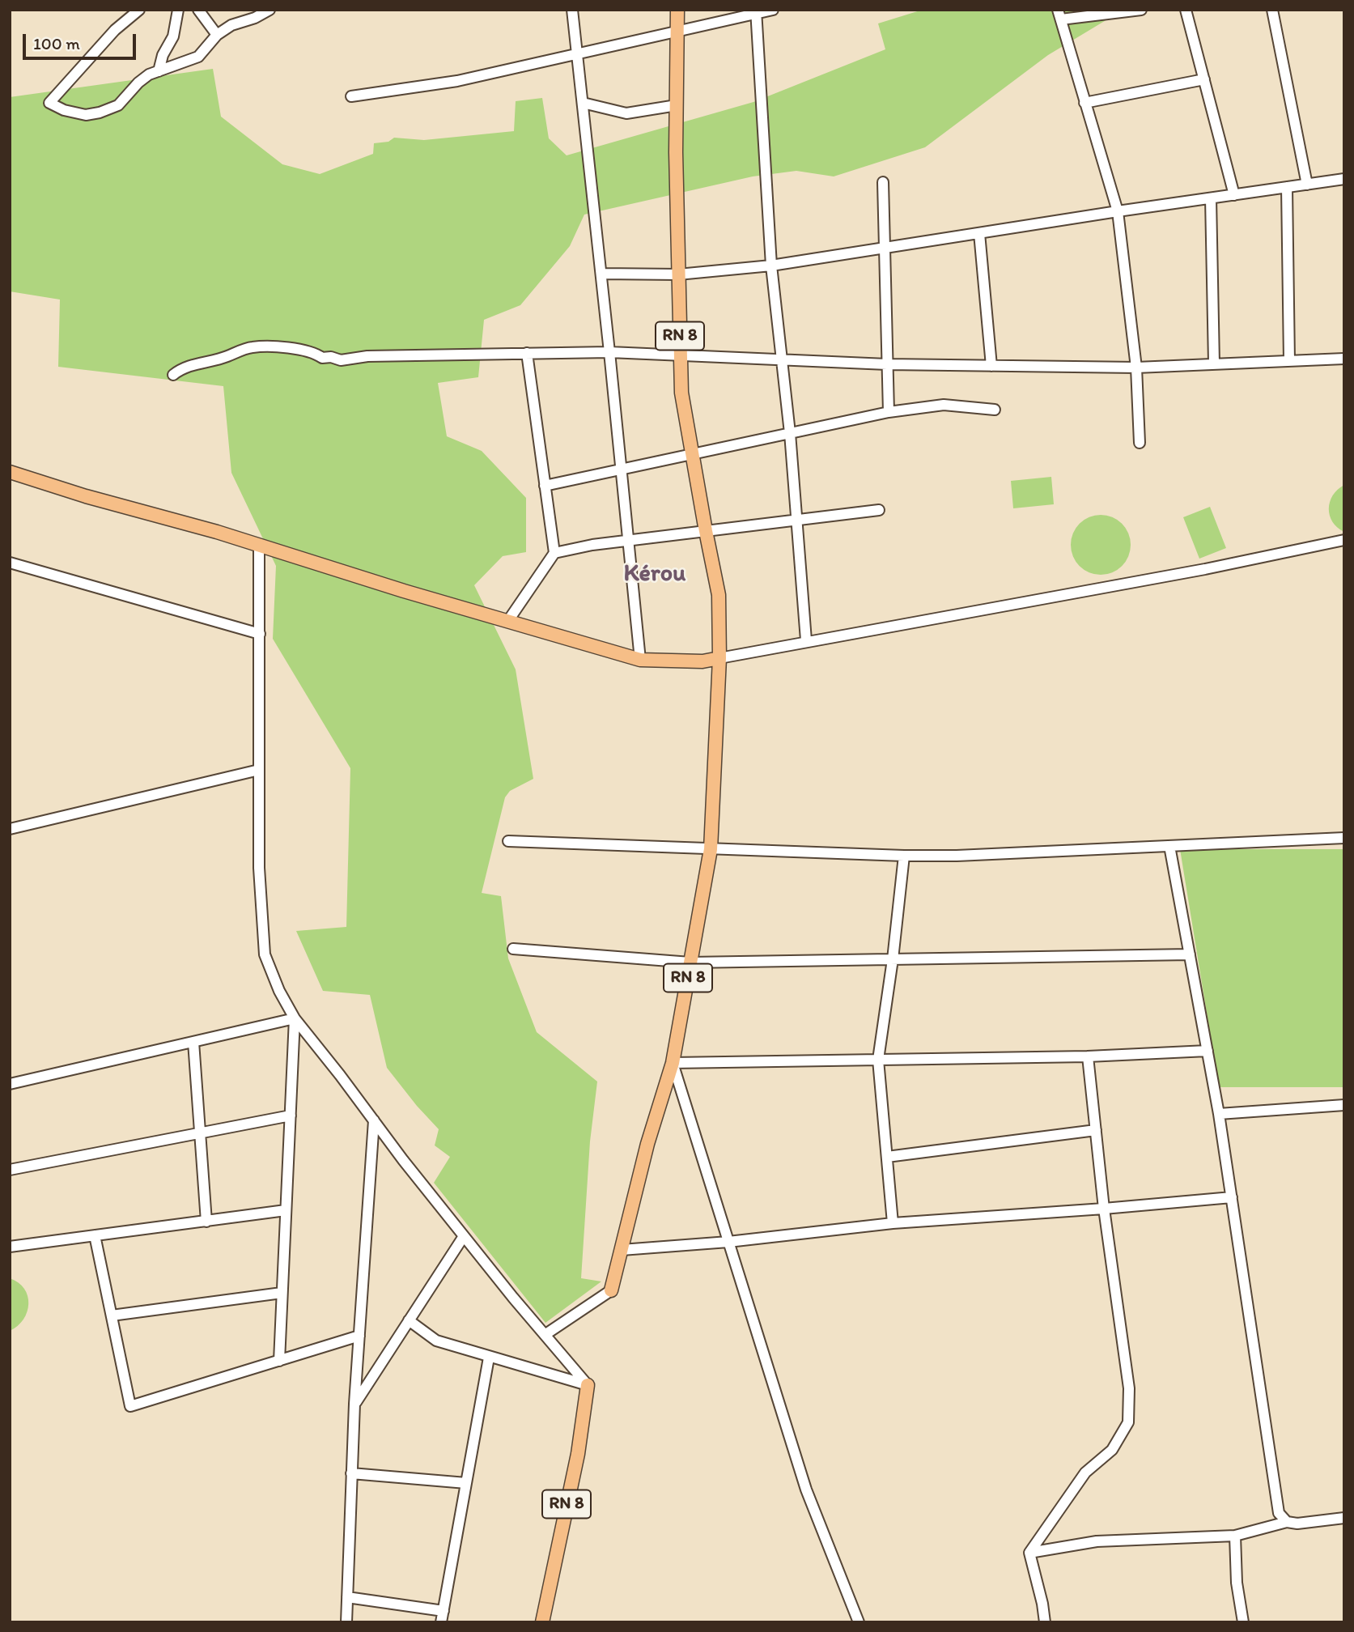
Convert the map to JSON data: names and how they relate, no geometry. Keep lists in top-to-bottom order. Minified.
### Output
{"streets":{"main road":["RN 8"]},"districts":["Kérou"],"scale_bar":"100 m"}
